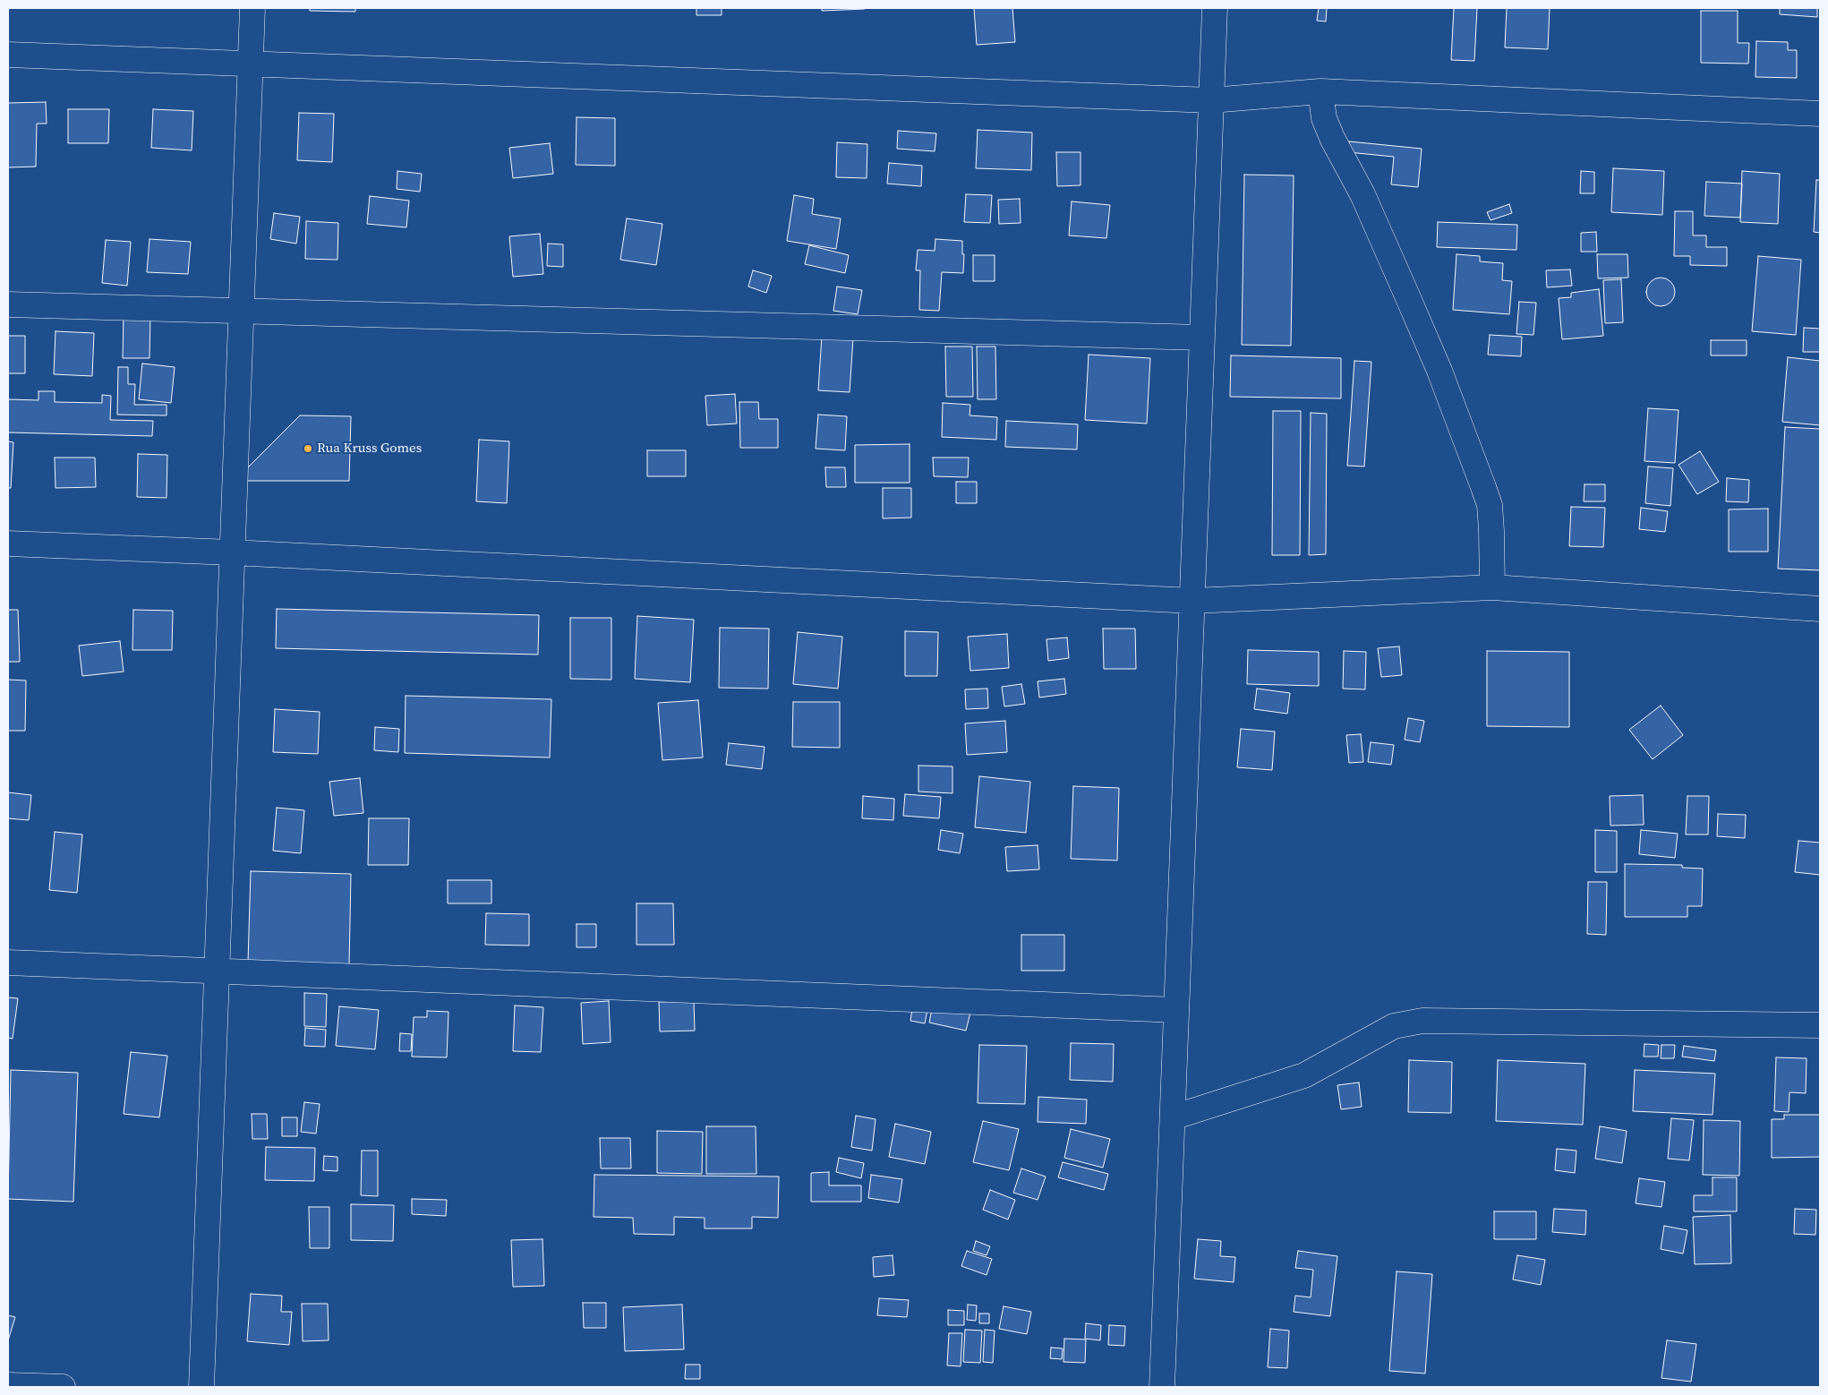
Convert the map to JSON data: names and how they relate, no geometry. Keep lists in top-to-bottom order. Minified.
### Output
{"places":["Rua Kruss Gomes"]}
